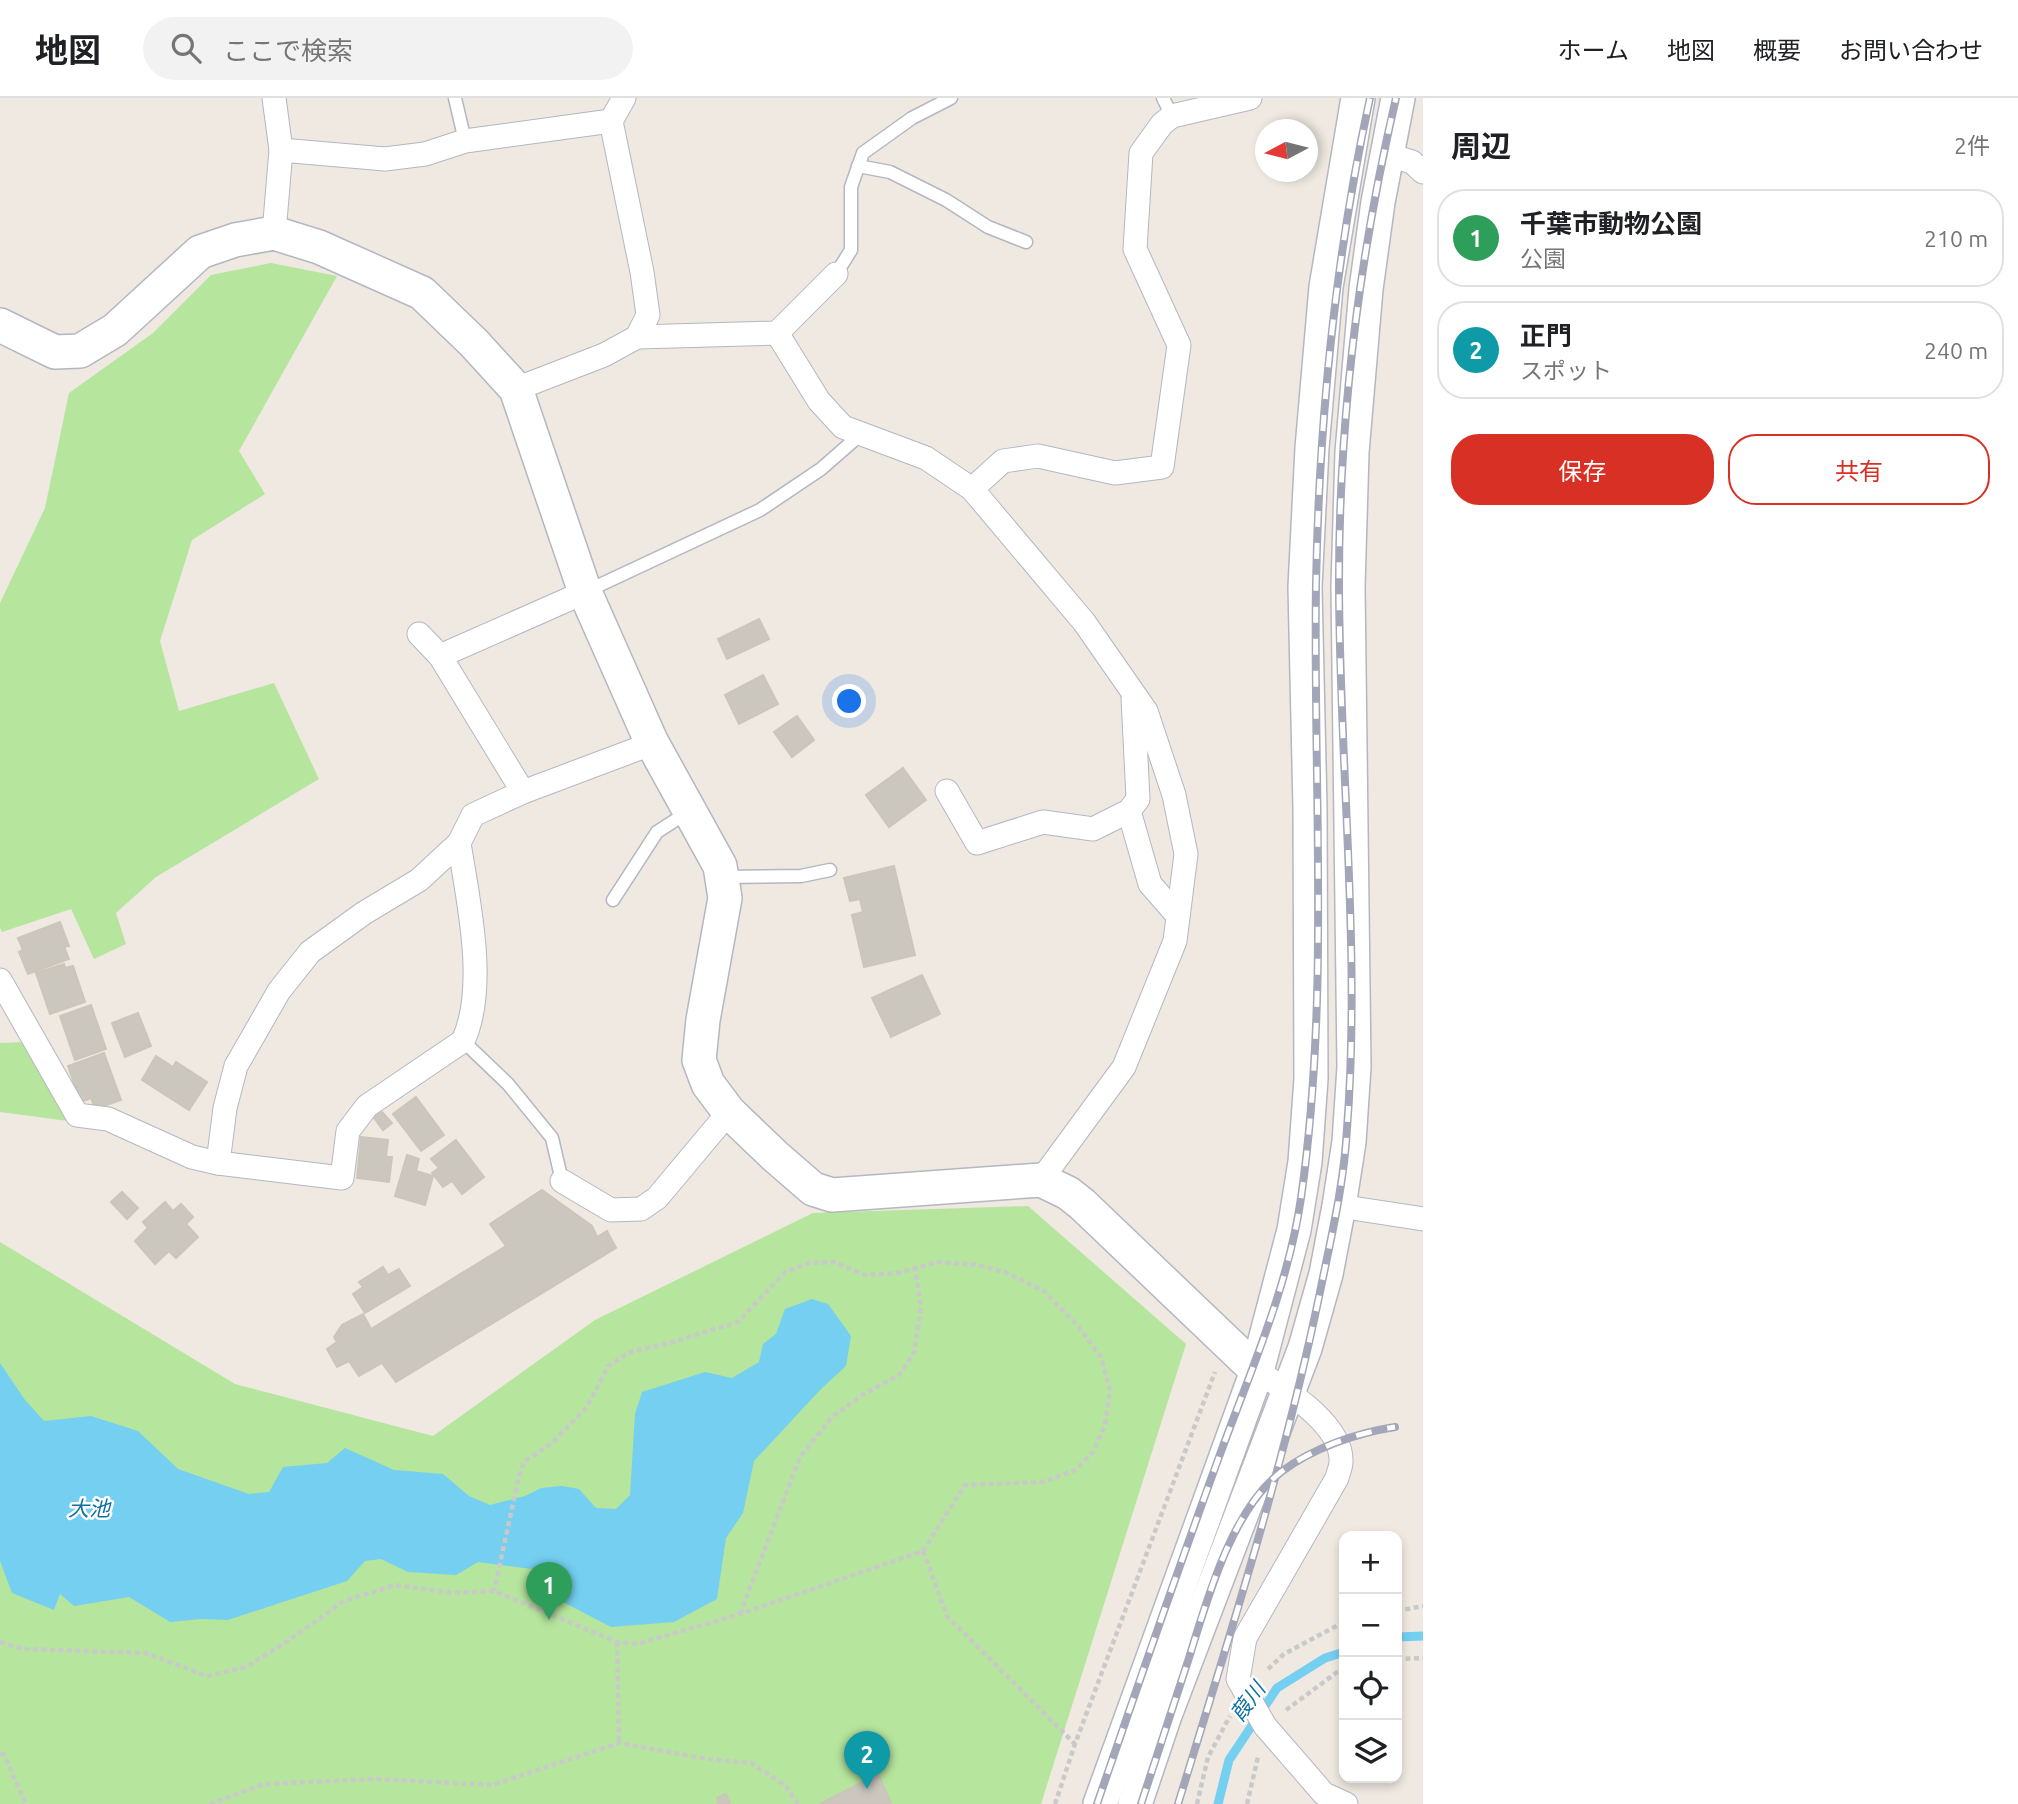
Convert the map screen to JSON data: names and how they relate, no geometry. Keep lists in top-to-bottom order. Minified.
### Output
{"water":["大池","葭川"],"north":"left","page":{"header":"地図","search":"ここで検索","nav":["ホーム","地図","概要","お問い合わせ"],"heading":["周辺","2件"],"list":[{"mark":"1","name":"千葉市動物公園","note":"公園","value":"210 m"},{"mark":"2","name":"正門","note":"スポット","value":"240 m"}],"buttons":["保存","共有"],"map_buttons":["+","−"],"pins":["1","2"]}}
